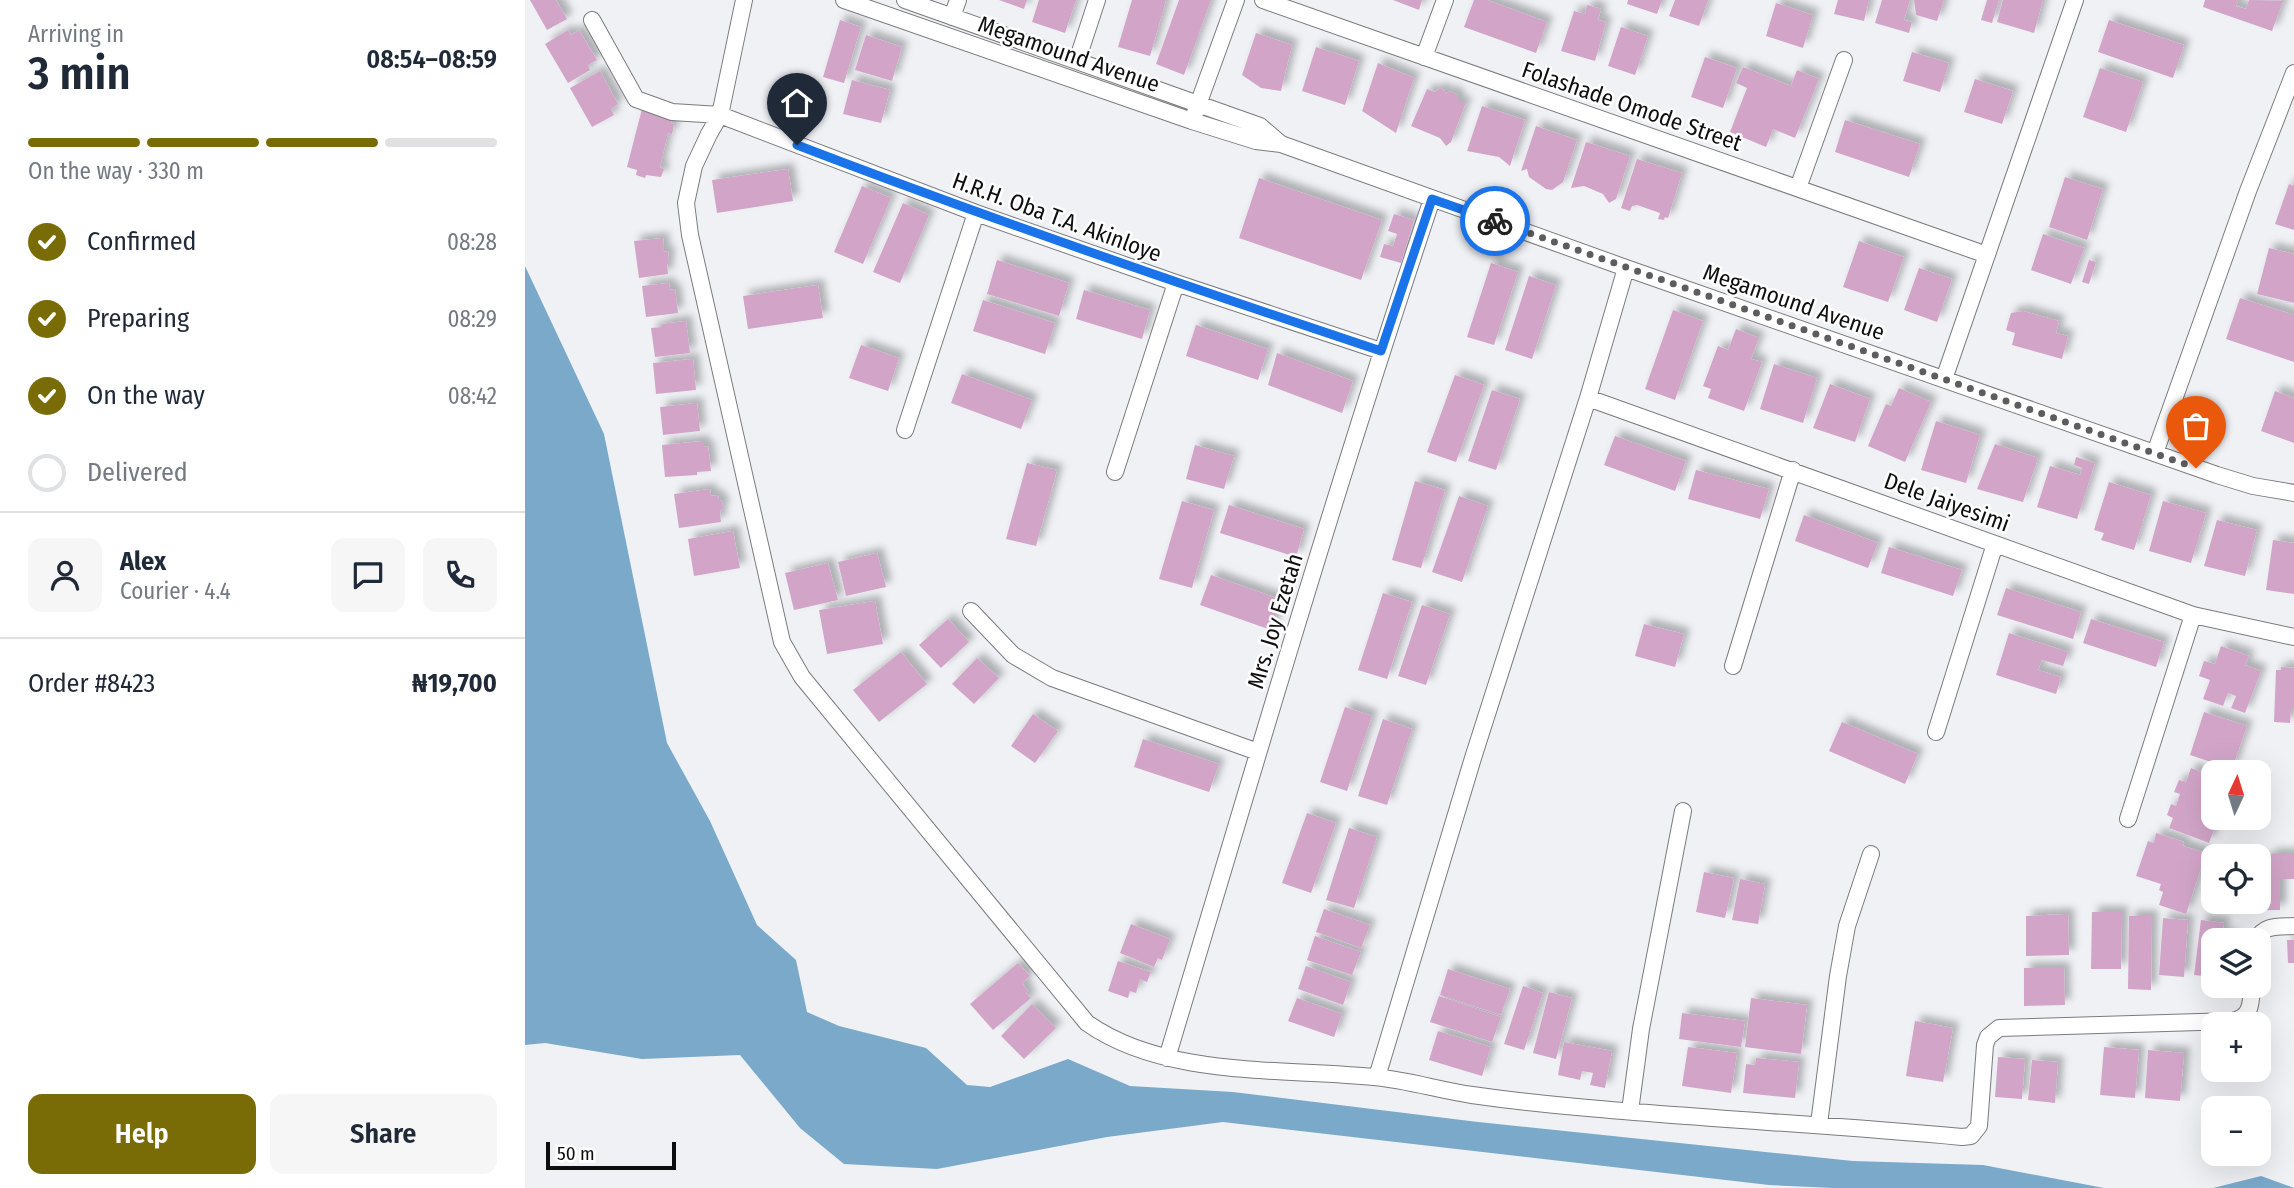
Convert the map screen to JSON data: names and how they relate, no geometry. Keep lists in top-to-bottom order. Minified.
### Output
{"streets":{"street":["Megamound Avenue","Folashade Omode Street","H.R.H. Oba T.A. Akinloye","Dele Jaiyesimi","Mrs. Joy Ezetah"]},"crossings":[["Megamound Avenue","Mrs. Joy Ezetah"],["H.R.H. Oba T.A. Akinloye","Mrs. Joy Ezetah"]],"scale_bar":"50 m","north":"top","page":{"heading":["3 min","Arriving in","08:54–08:59"],"panel":["Alex","Courier · 4.4","Order #8423","₦19,700"],"bar":"On the way · 330 m","list":[["Confirmed","08:28"],["Preparing","08:29"],["On the way","08:42"],"Delivered"],"map_buttons":["+","−"],"buttons":["Help","Share"],"scale":"50 m"}}
